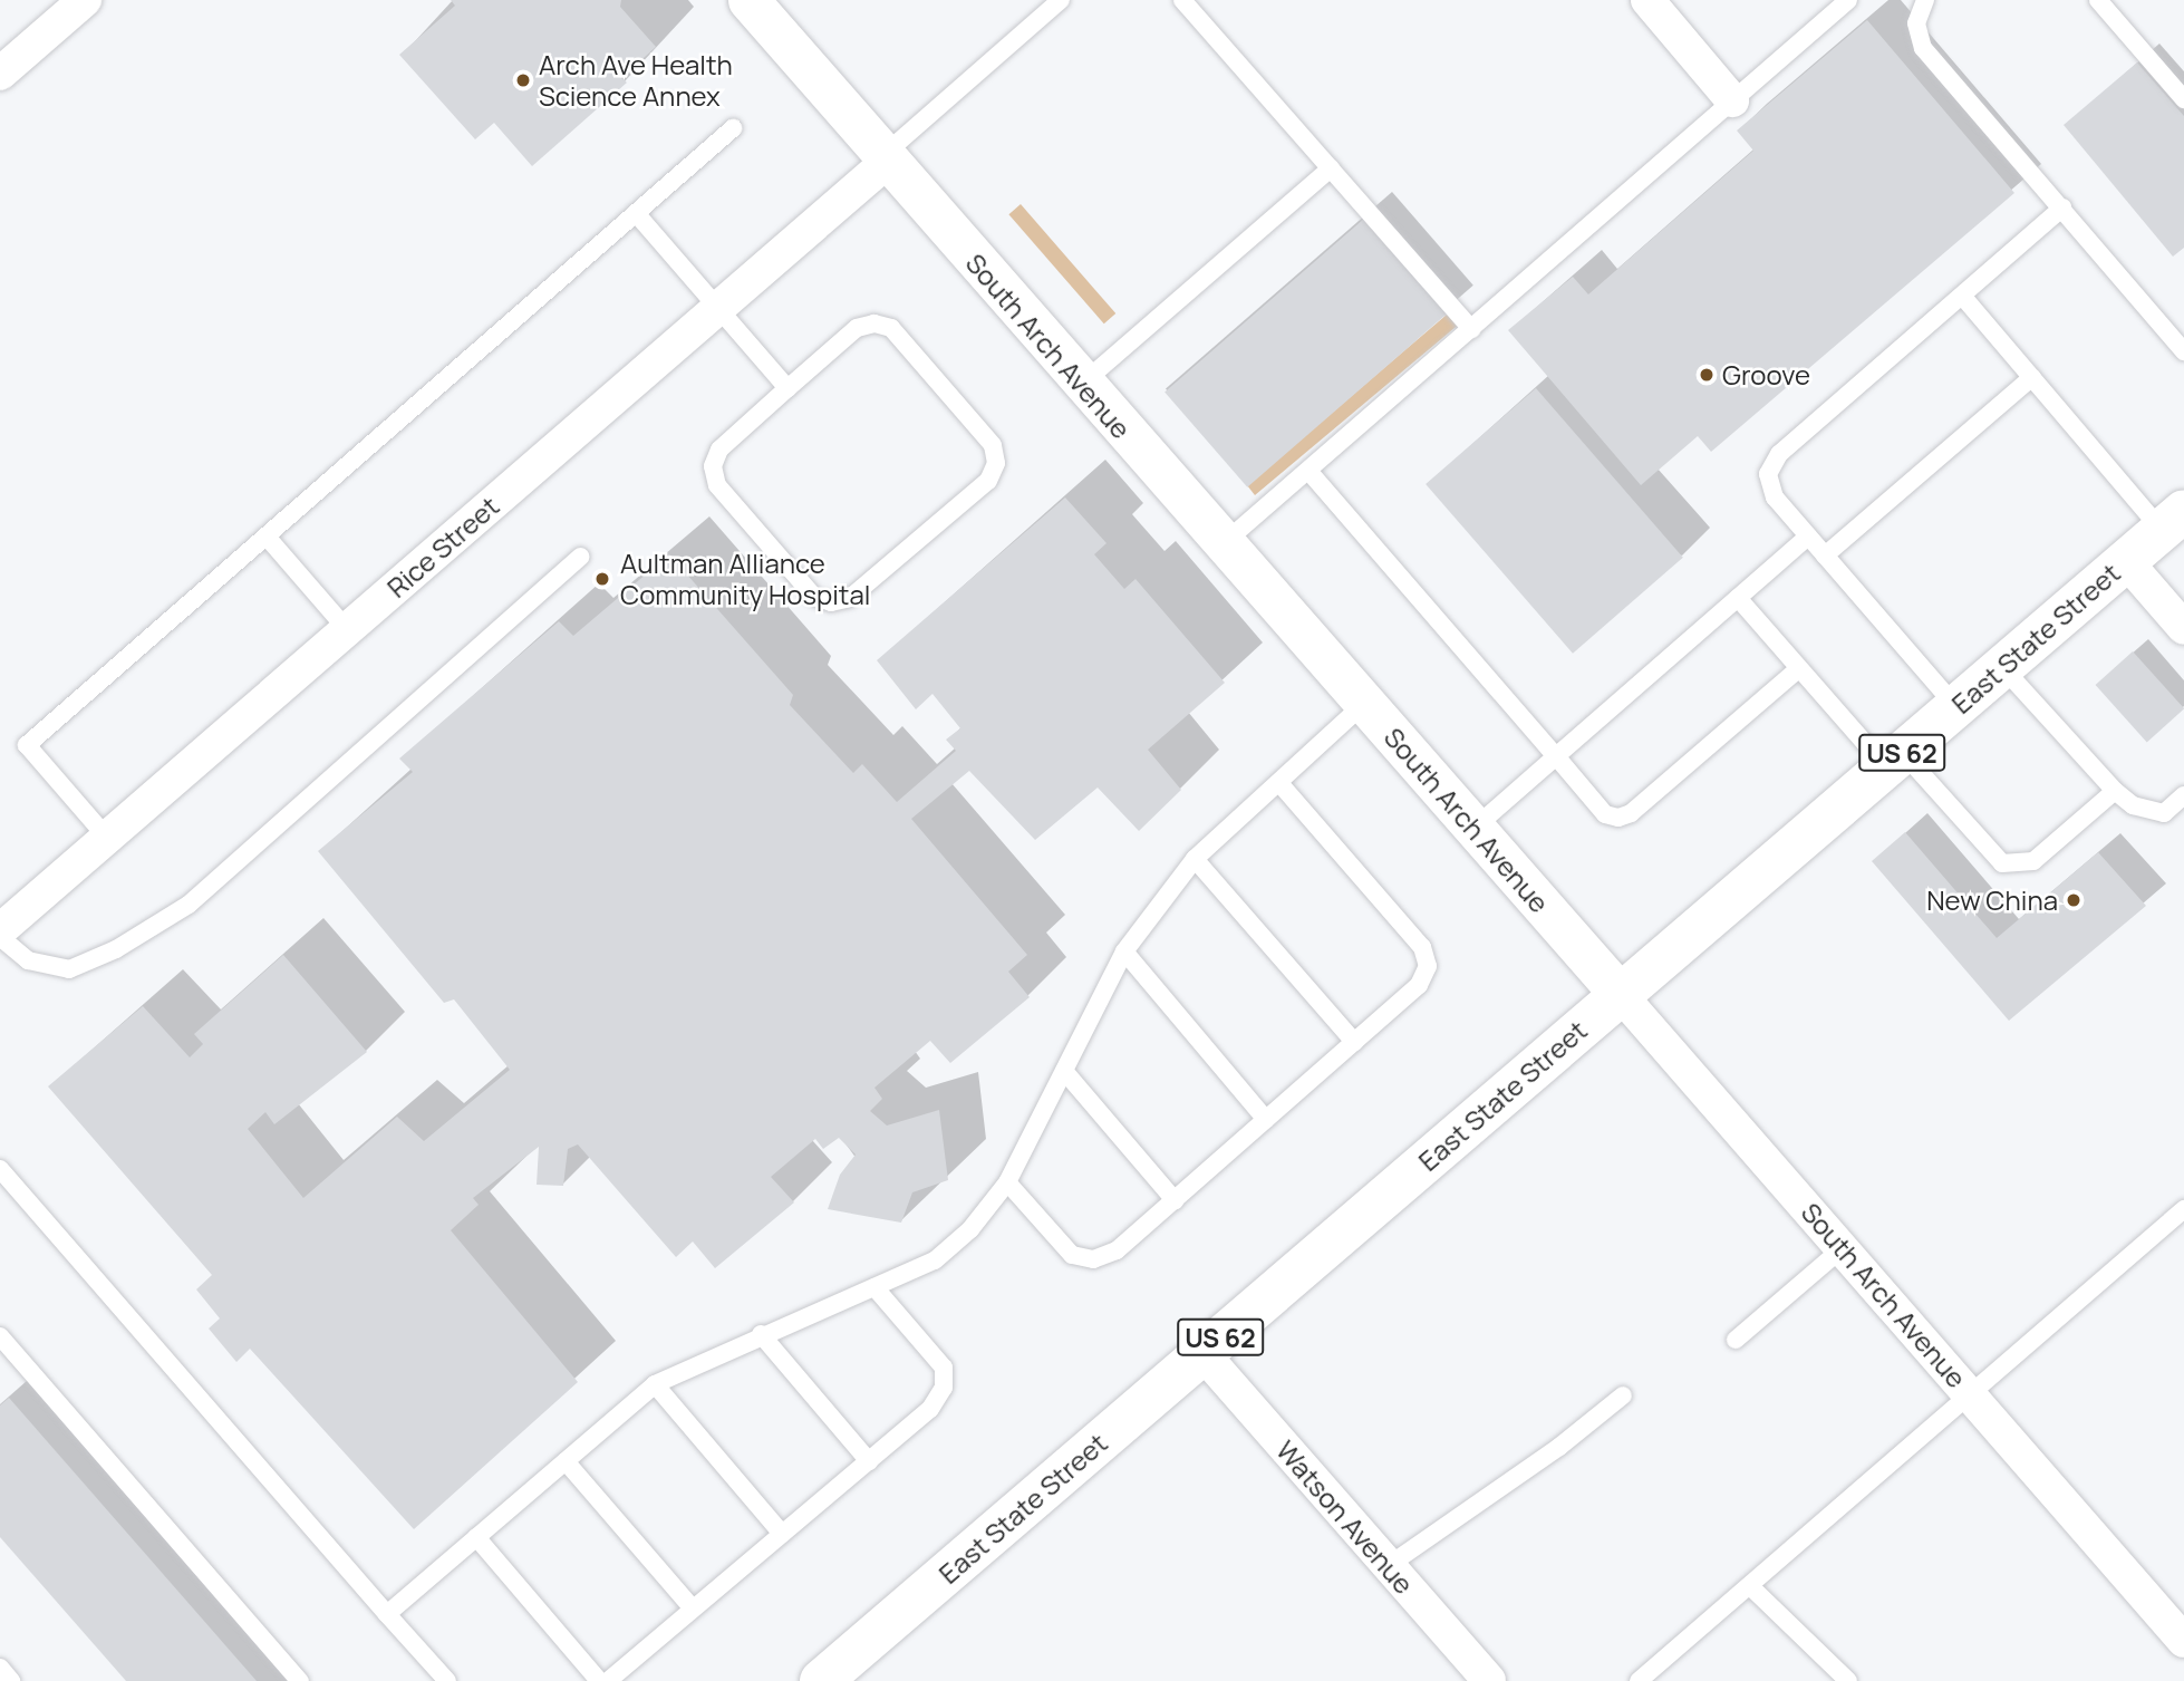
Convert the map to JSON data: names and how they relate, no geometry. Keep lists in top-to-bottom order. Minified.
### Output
{"streets":{"highway":["East State Street","US 62"],"street":["South Arch Avenue","Rice Street","Watson Avenue"]},"crossings":[["South Arch Avenue","Rice Street"],["South Arch Avenue","East State Street"],["East State Street","Watson Avenue"]],"places":["Arch Ave Health Science Annex","Groove","Aultman Alliance Community Hospital","New China"]}
